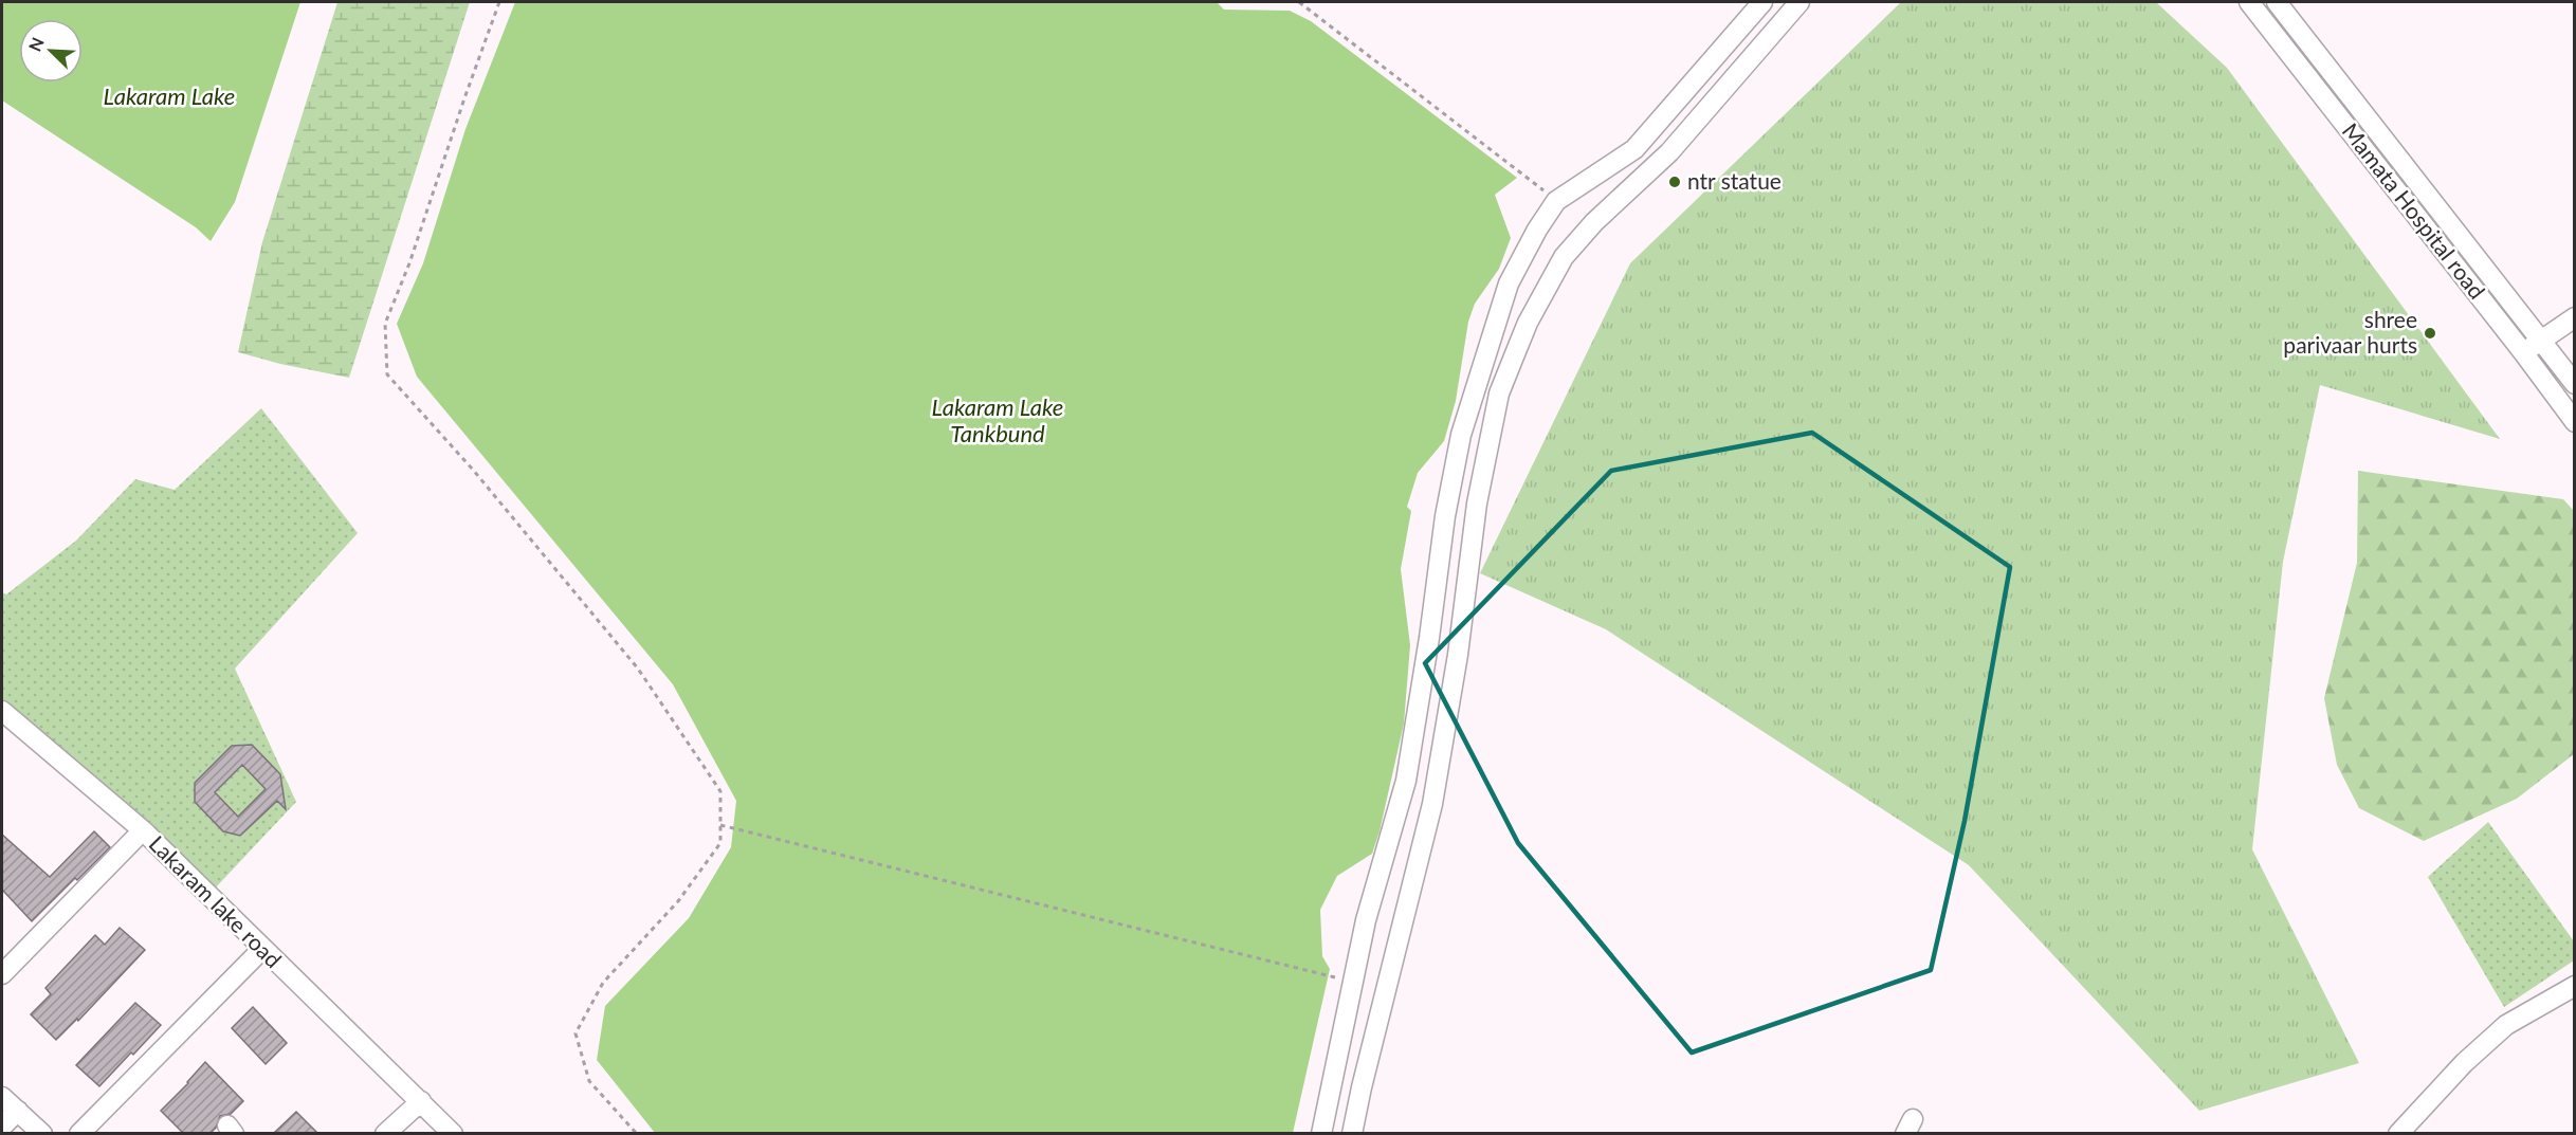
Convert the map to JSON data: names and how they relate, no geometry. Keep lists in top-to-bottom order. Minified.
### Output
{"streets":{"street":["Mamata Hospital road","Lakaram lake road"]},"water":["Lakaram Lake","Lakaram Lake Tankbund"],"places":["ntr statue","shree parivaar hurts"],"north":"top left"}
